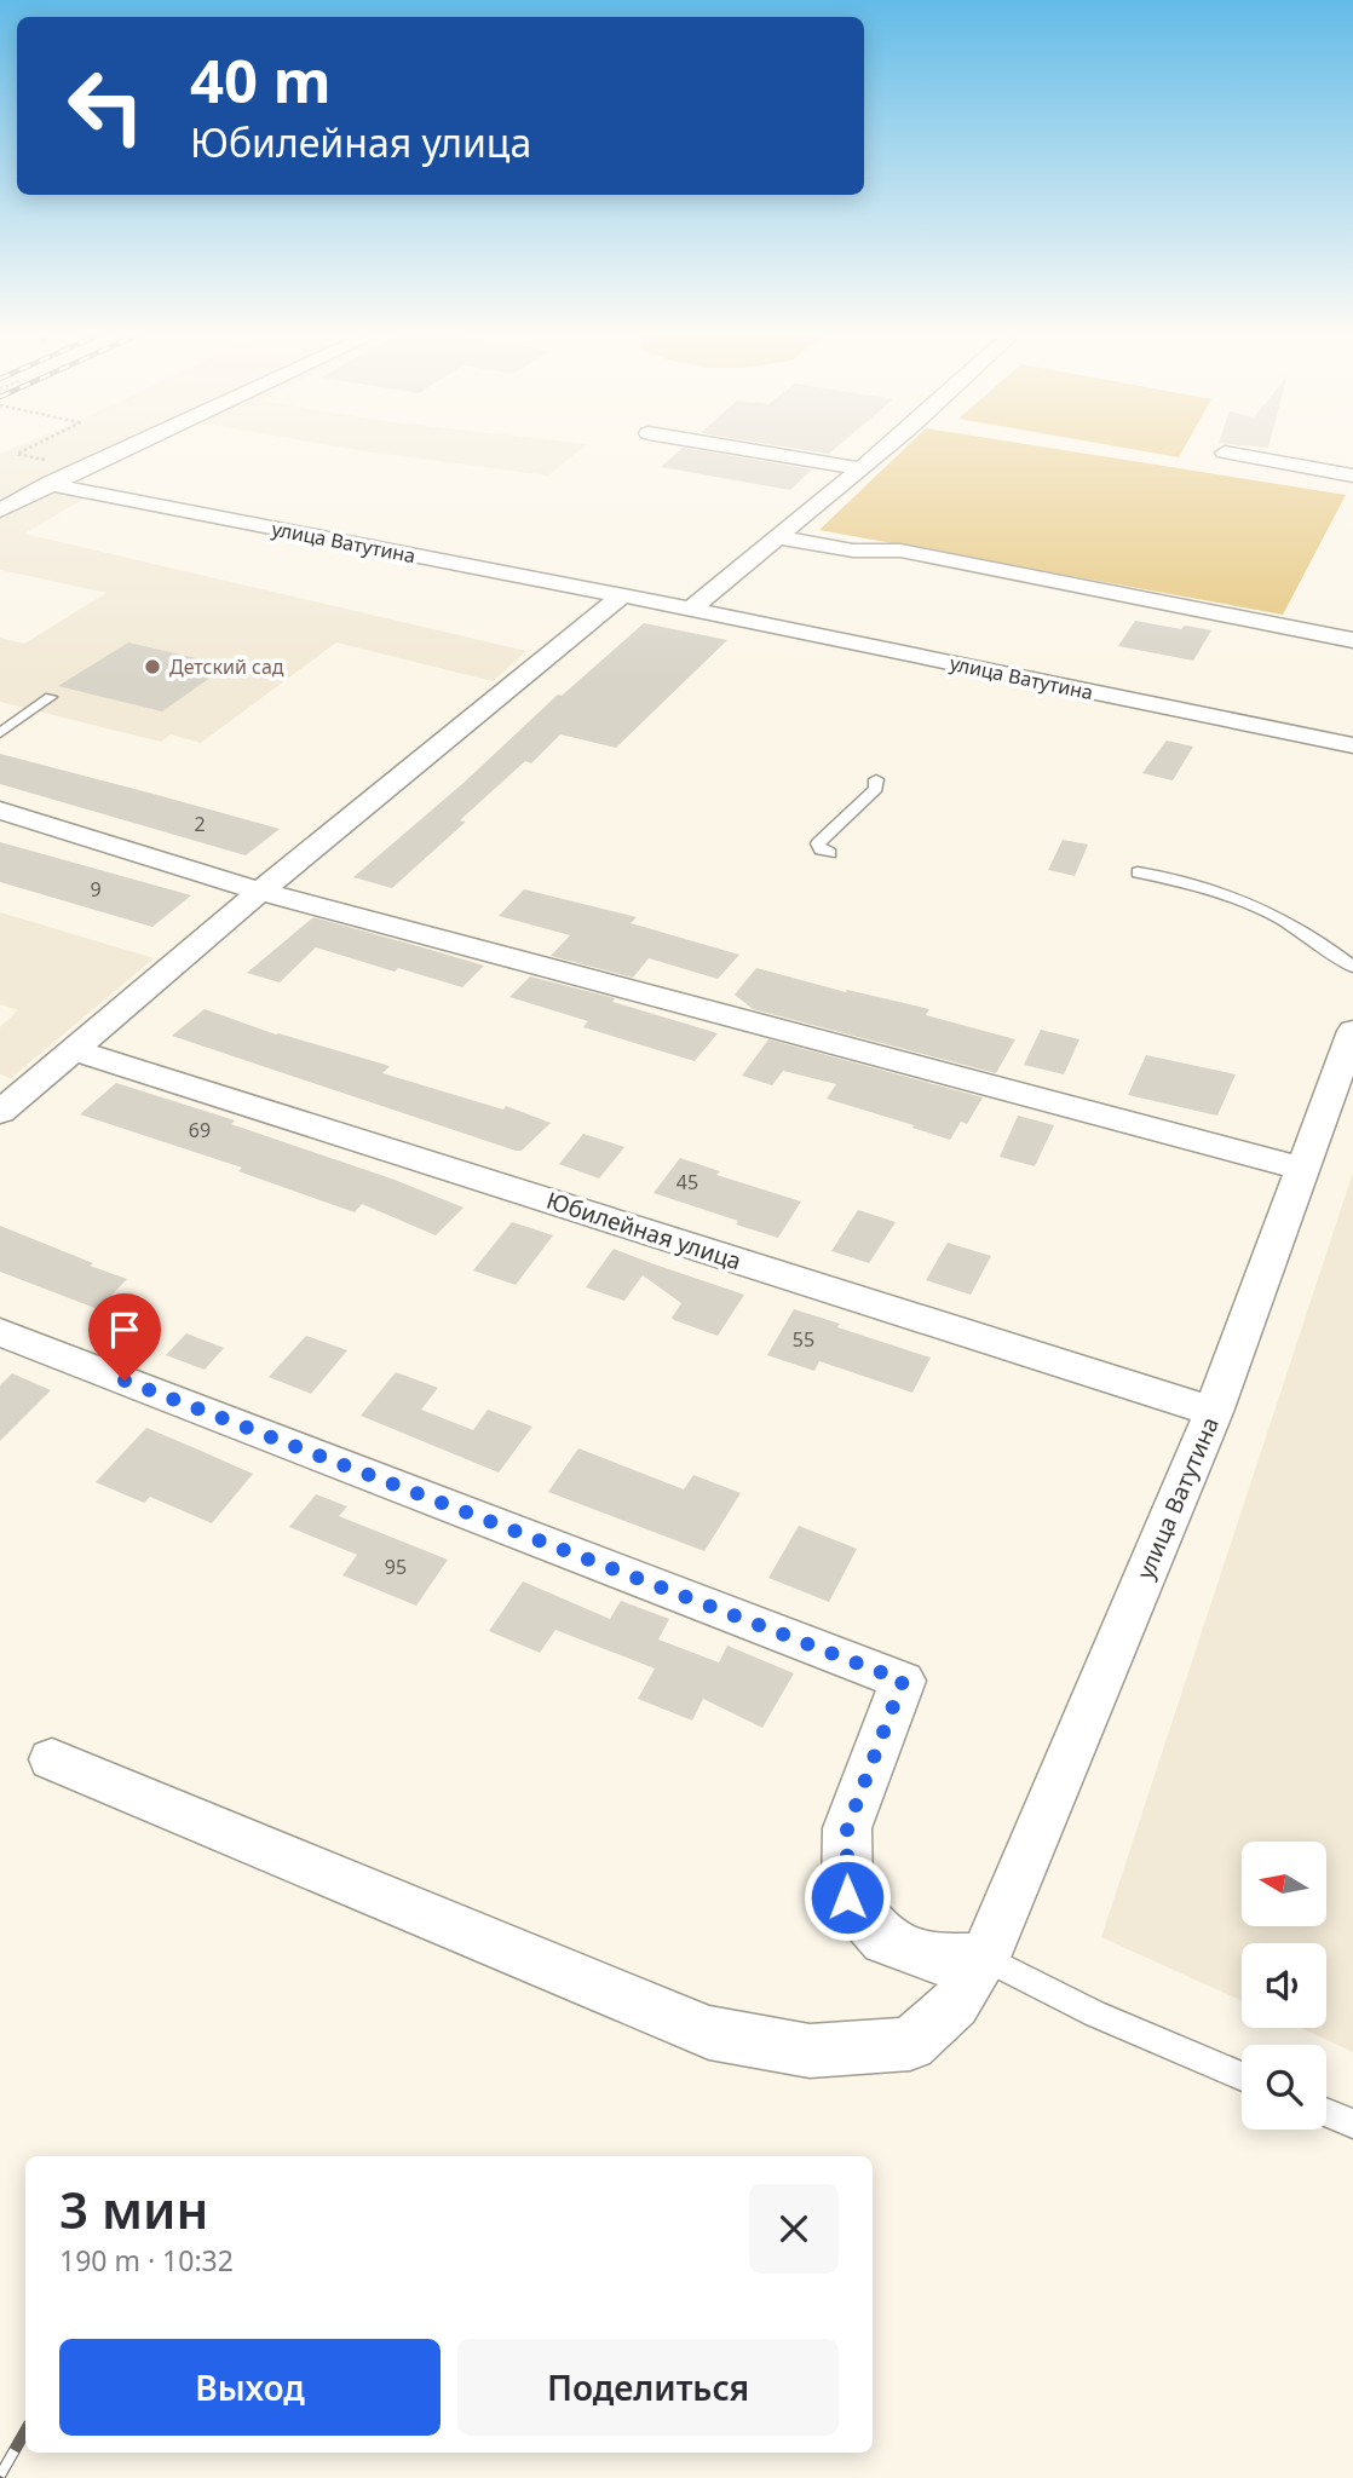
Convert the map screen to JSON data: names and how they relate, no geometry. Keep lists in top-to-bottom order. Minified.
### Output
{"streets":{"street":["улица Ватутина","Юбилейная улица"]},"crossings":[["улица Ватутина","Юбилейная улица"]],"places":["Детский сад"],"house_numbers":["2","9","69","45","55","95"],"north":"left","page":{"turn":["40 m","Юбилейная улица"],"heading":["3 мин","190 m · 10:32"],"buttons":["Выход","Поделиться"]}}
